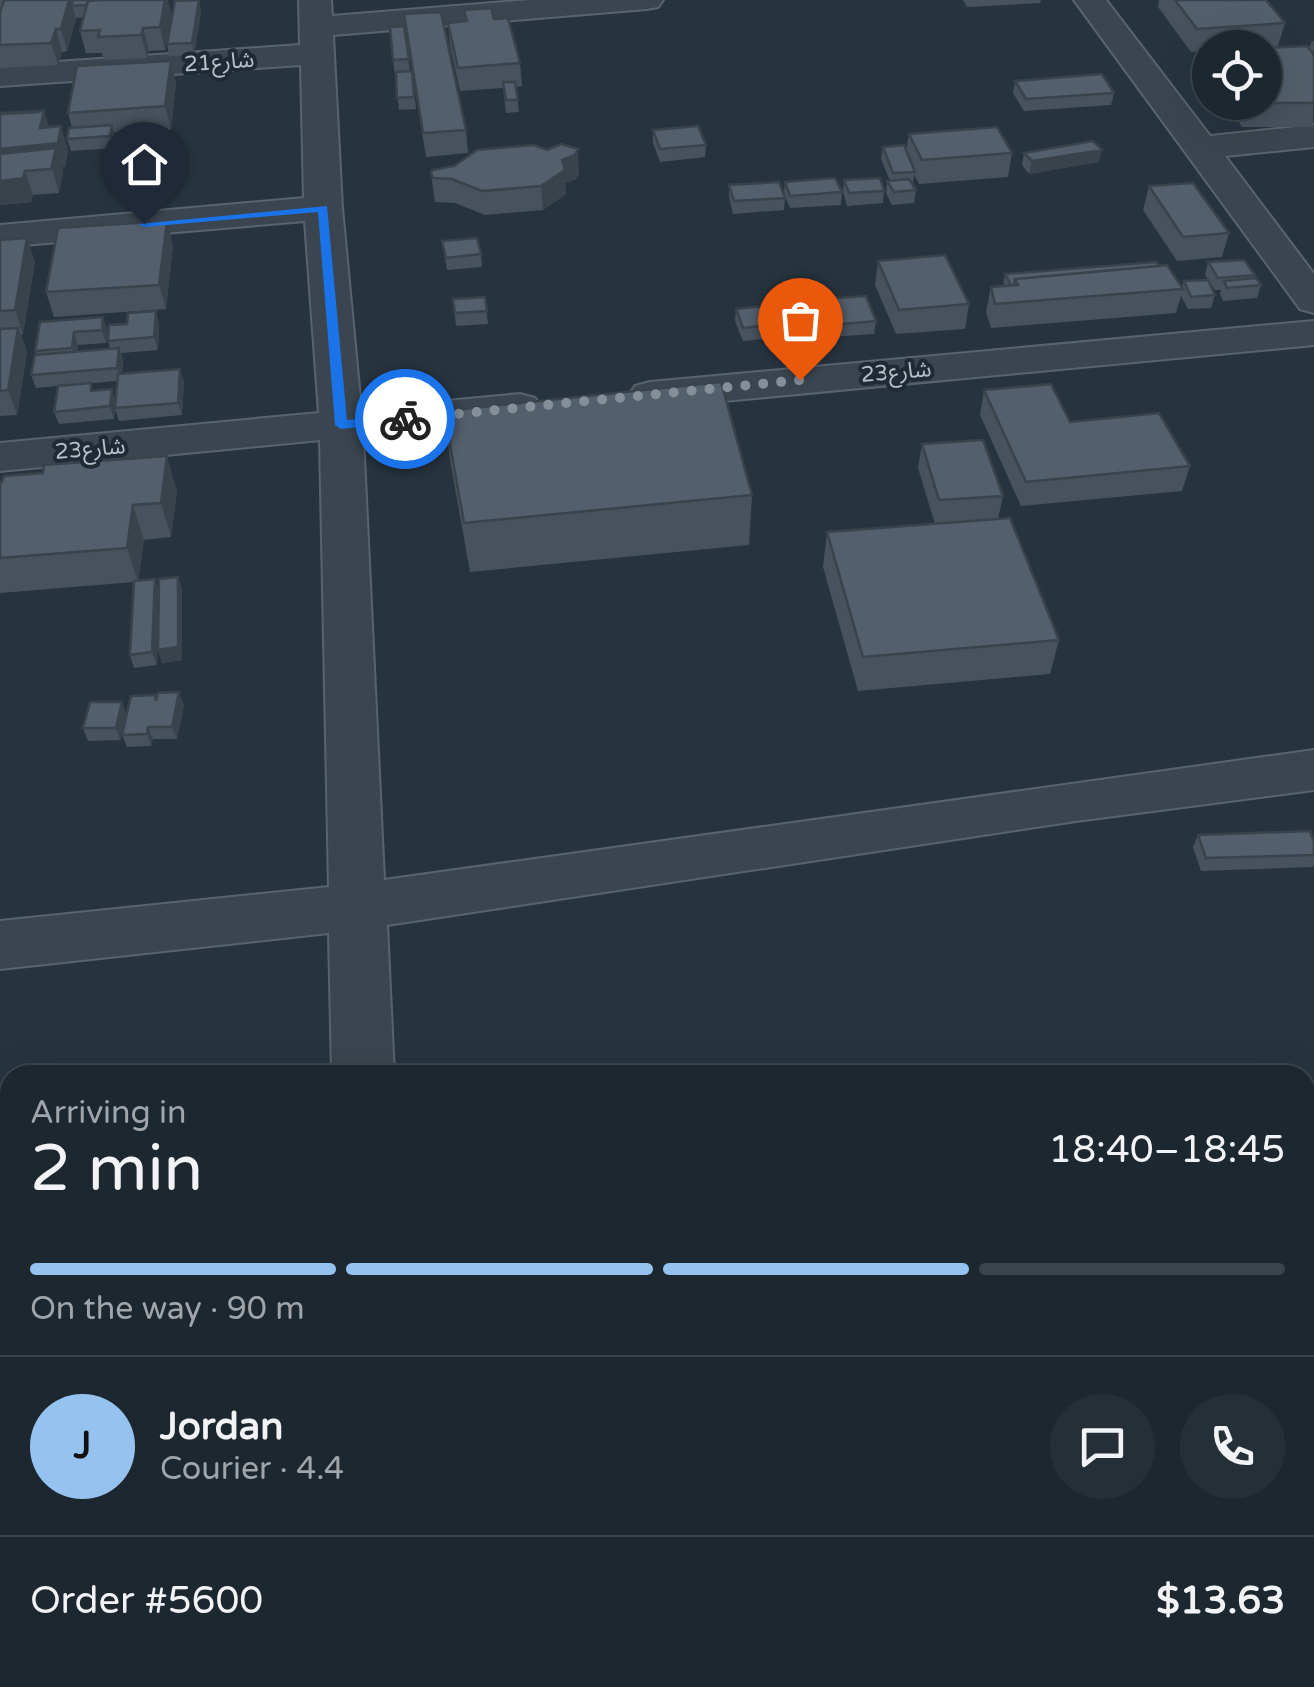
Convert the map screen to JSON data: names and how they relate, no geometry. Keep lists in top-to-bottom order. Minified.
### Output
{"streets":{"street":["شارع21","شارع23"]},"page":{"heading":["2 min","Arriving in","18:40–18:45"],"panel":["Jordan","Courier · 4.4","Order #5600","$13.63"],"bar":"On the way · 90 m","round":"J"}}
